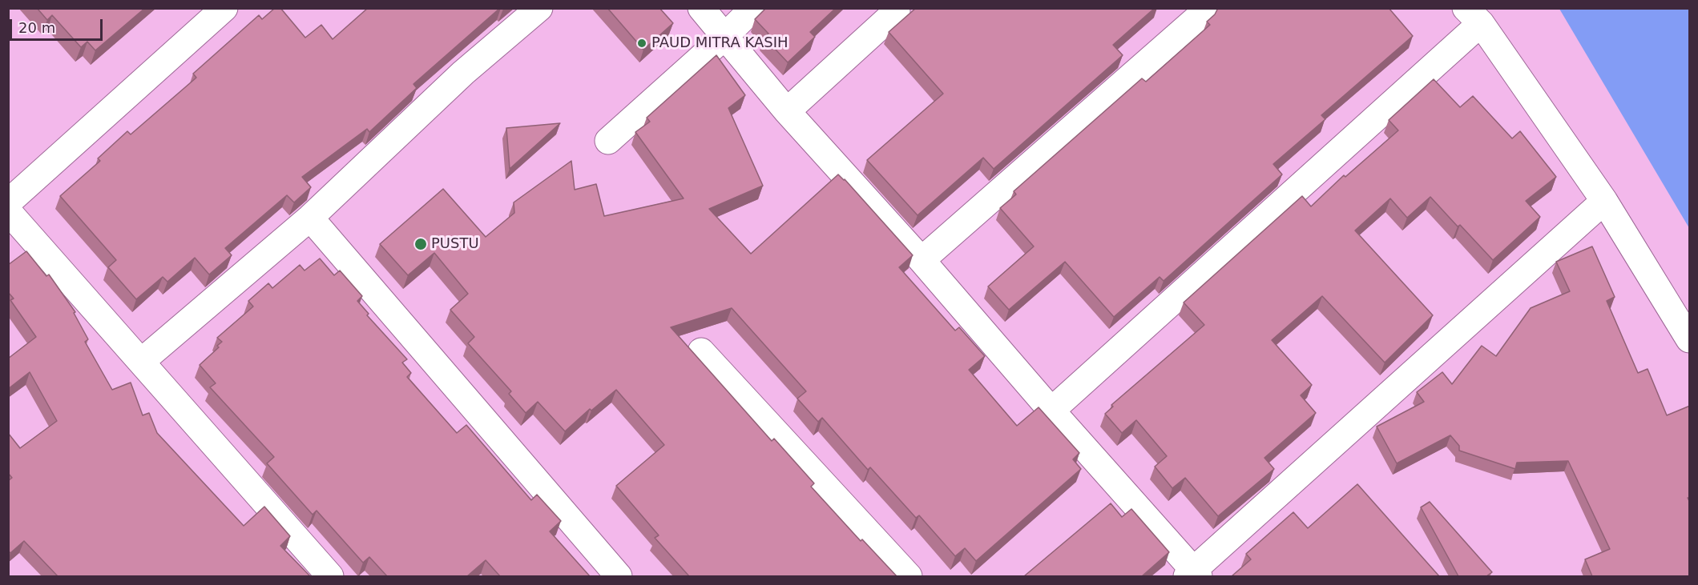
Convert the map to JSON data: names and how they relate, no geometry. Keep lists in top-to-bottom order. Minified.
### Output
{"places":["PAUD MITRA KASIH","PUSTU"],"scale_bar":"20 m"}
